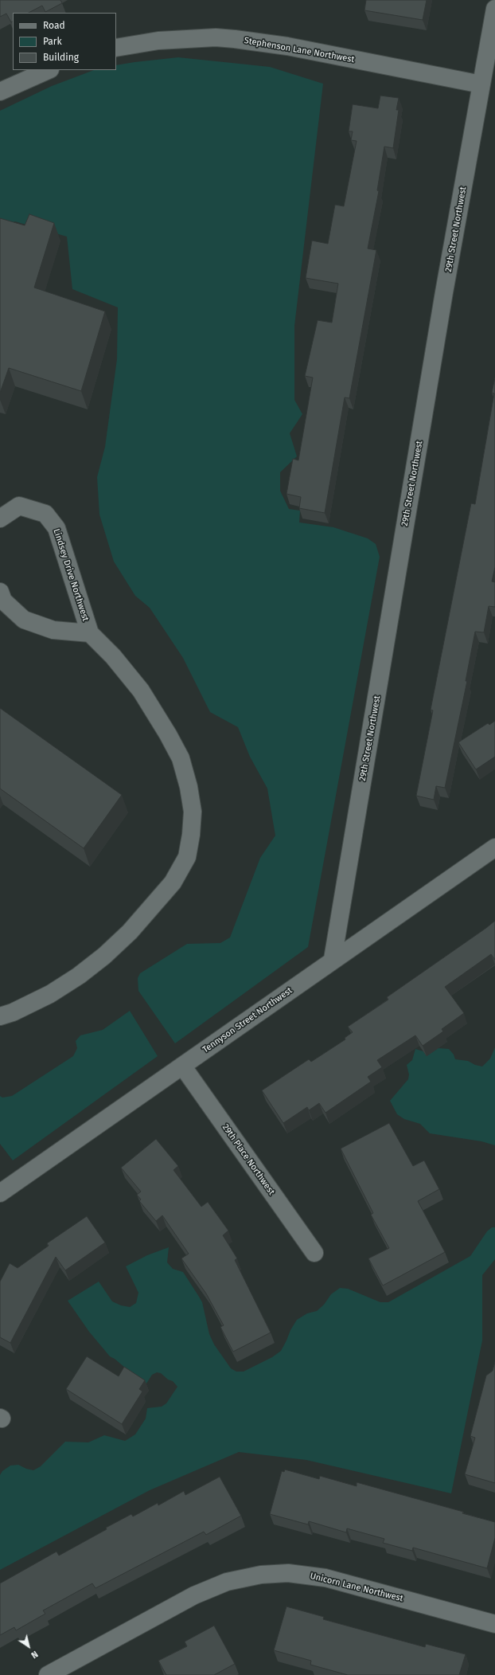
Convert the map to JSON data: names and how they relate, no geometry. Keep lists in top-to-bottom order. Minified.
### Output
{"streets":{"street":["Stephenson Lane Northwest","29th Street Northwest","Lindsey Drive Northwest","Tennyson Street Northwest","29th Place Northwest","Unicorn Lane Northwest"]},"crossings":[["Stephenson Lane Northwest","29th Street Northwest"],["29th Street Northwest","Tennyson Street Northwest"],["Tennyson Street Northwest","29th Place Northwest"]],"legend":["Road","Park","Building"],"north":"bottom right"}
